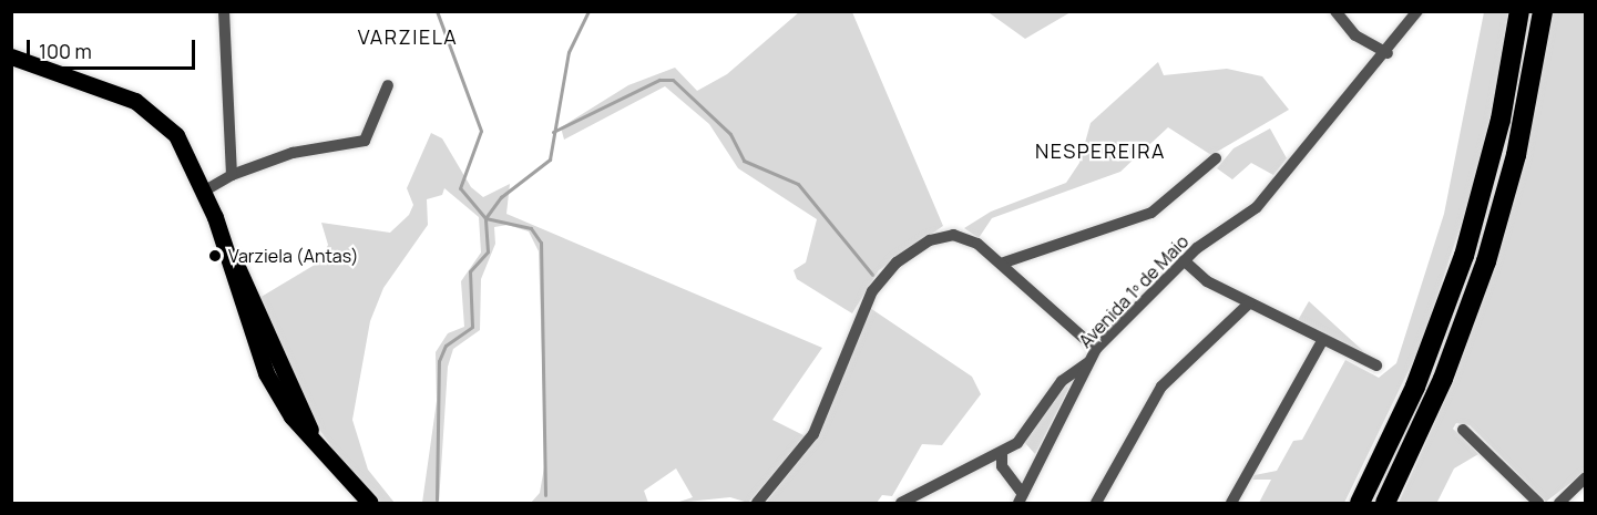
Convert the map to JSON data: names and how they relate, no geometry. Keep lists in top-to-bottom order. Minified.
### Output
{"streets":{"street":["Avenida 1º de Maio"]},"districts":["VARZIELA","NESPEREIRA"],"places":["Varziela (Antas)"],"scale_bar":"100 m"}
